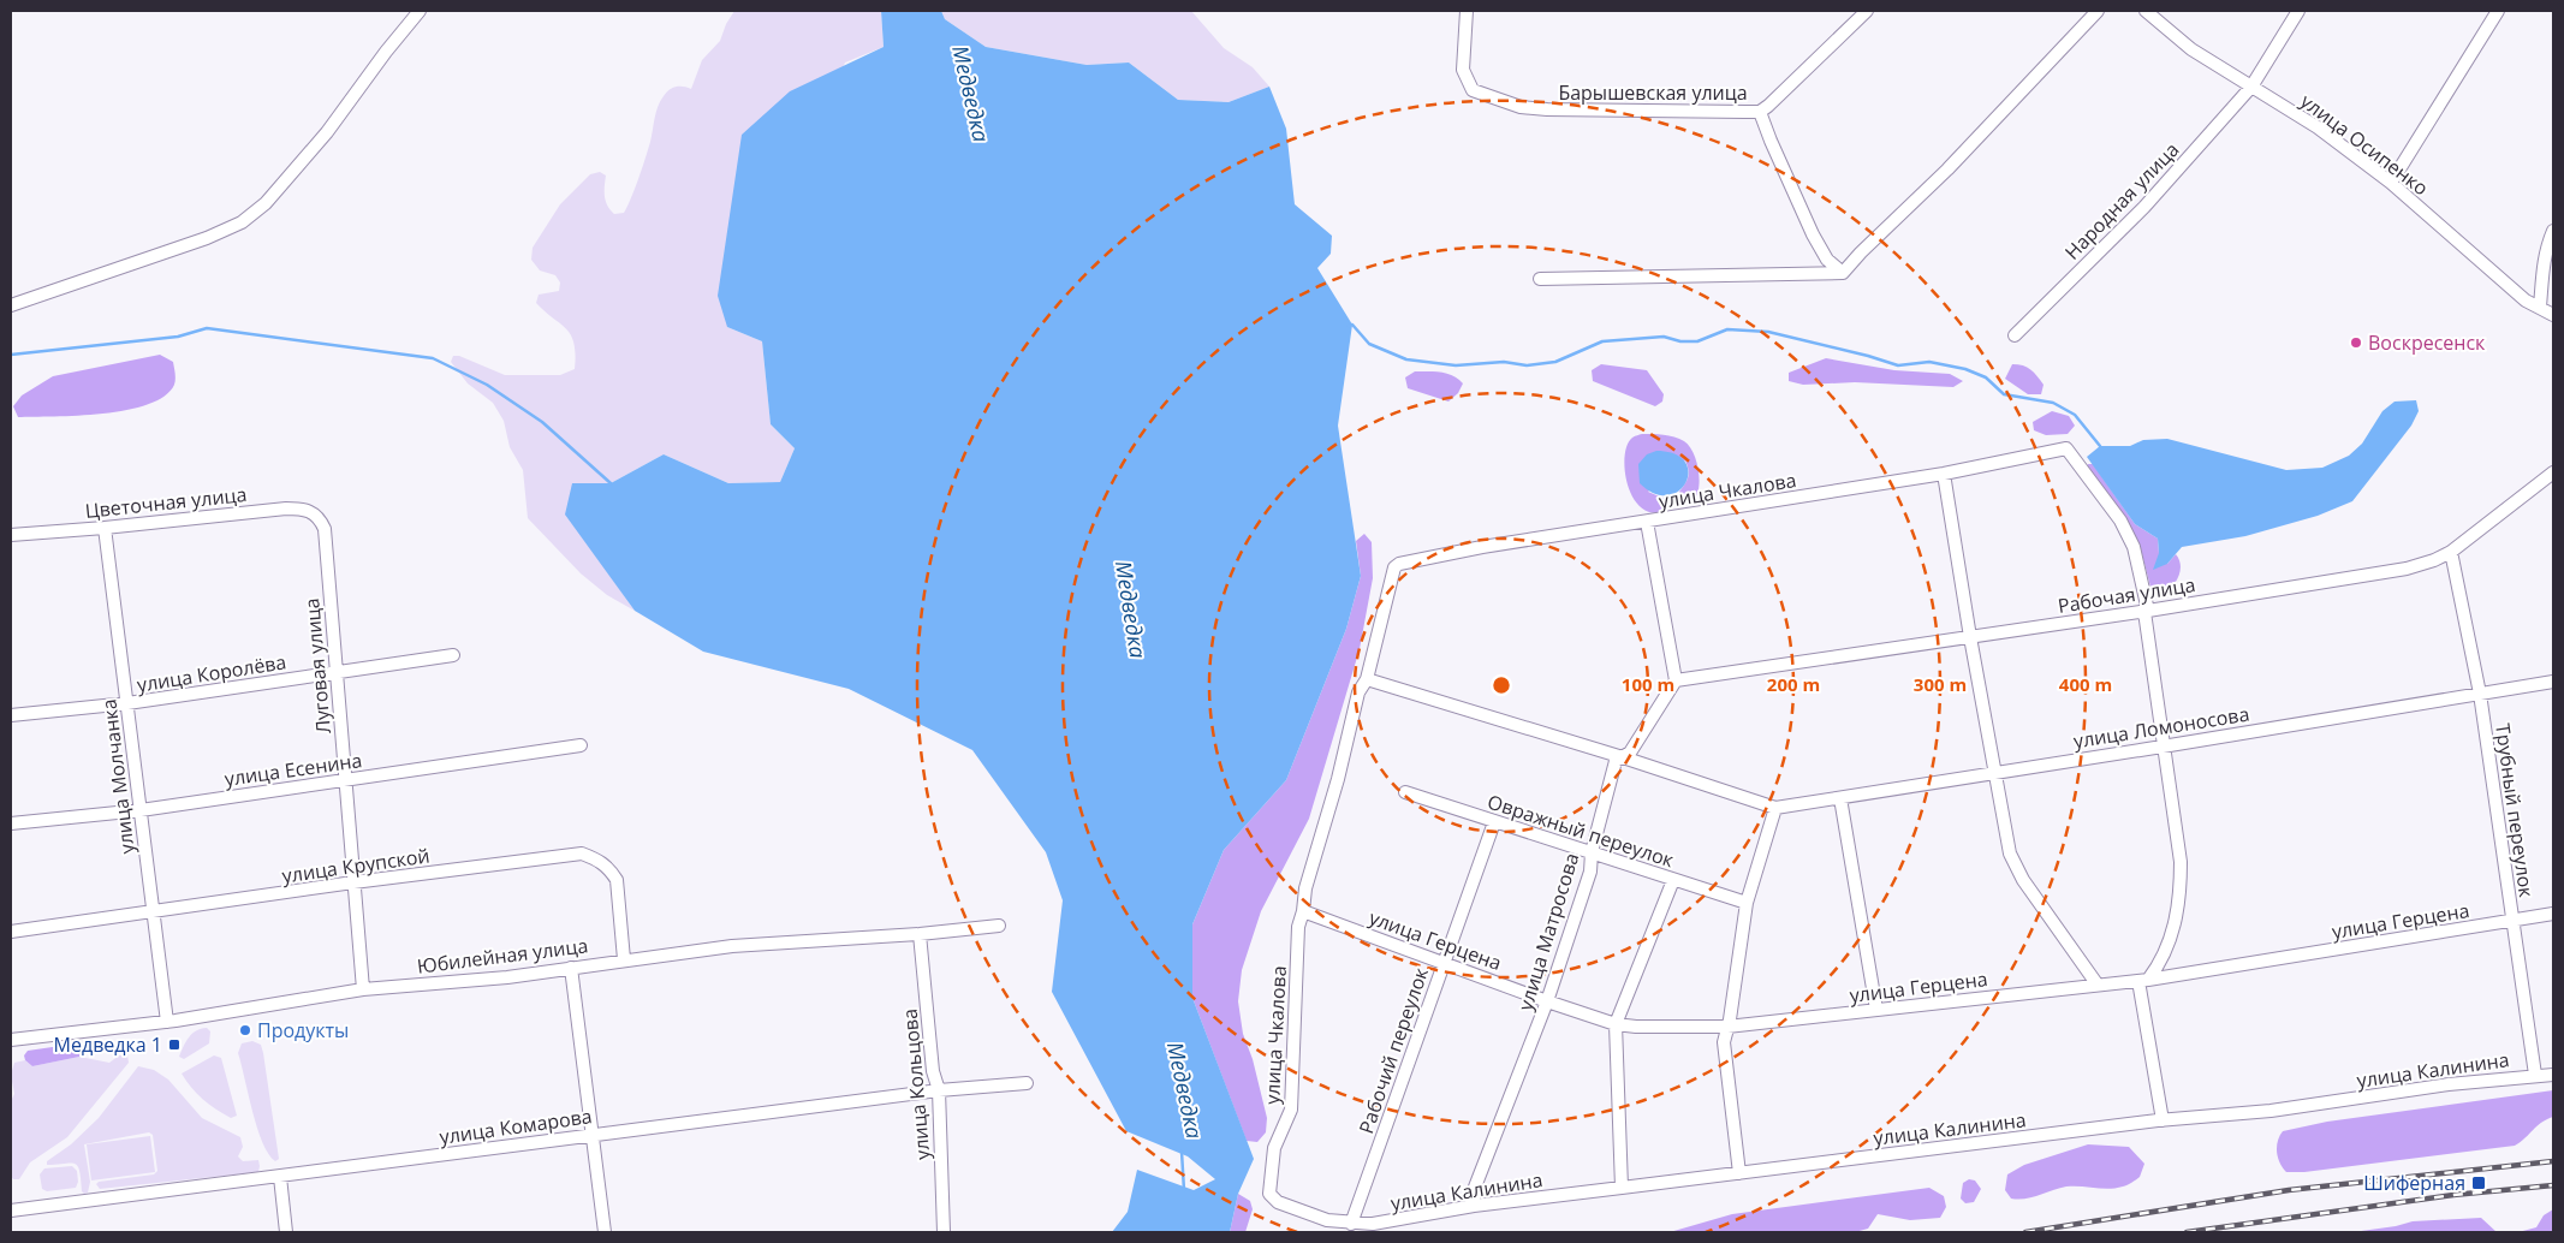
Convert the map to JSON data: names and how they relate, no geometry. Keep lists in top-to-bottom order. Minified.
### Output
{"streets":{"street":["Барышевская улица","улица Осипенко","Народная улица","улица Чкалова","Цветочная улица","Рабочая улица","Луговая улица","улица Королёва","улица Ломоносова","улица Есенина","улица Молчанка","Трубный переулок","Овражный переулок","улица Крупской","улица Герцена","улица Матросова","Юбилейная улица","Рабочий переулок","улица Калинина","улица Кольцова","улица Комарова"]},"crossings":[["улица Осипенко","Народная улица"],["улица Чкалова","Рабочая улица"],["улица Чкалова","улица Герцена"],["улица Чкалова","улица Калинина"],["Цветочная улица","Луговая улица"],["Цветочная улица","улица Молчанка"],["Рабочая улица","Трубный переулок"],["Рабочая улица","улица Матросова"],["Луговая улица","улица Королёва"],["Луговая улица","улица Есенина"],["Луговая улица","улица Крупской"],["Луговая улица","Юбилейная улица"],["улица Королёва","улица Молчанка"],["улица Ломоносова","Трубный переулок"],["улица Есенина","улица Молчанка"],["улица Молчанка","улица Крупской"],["улица Молчанка","Юбилейная улица"],["Трубный переулок","улица Герцена"],["Трубный переулок","улица Калинина"],["Овражный переулок","улица Матросова"],["Овражный переулок","Рабочий переулок"],["улица Крупской","Юбилейная улица"],["улица Герцена","улица Матросова"],["улица Герцена","Рабочий переулок"],["улица Матросова","улица Калинина"],["Юбилейная улица","улица Кольцова"],["Рабочий переулок","улица Калинина"],["улица Кольцова","улица Комарова"]],"water":["Медведка"],"places":{"other":["Воскресенск","Продукты"],"transit":["Медведка 1","Шиферная"]},"rings":["100 m","200 m","300 m","400 m"]}
